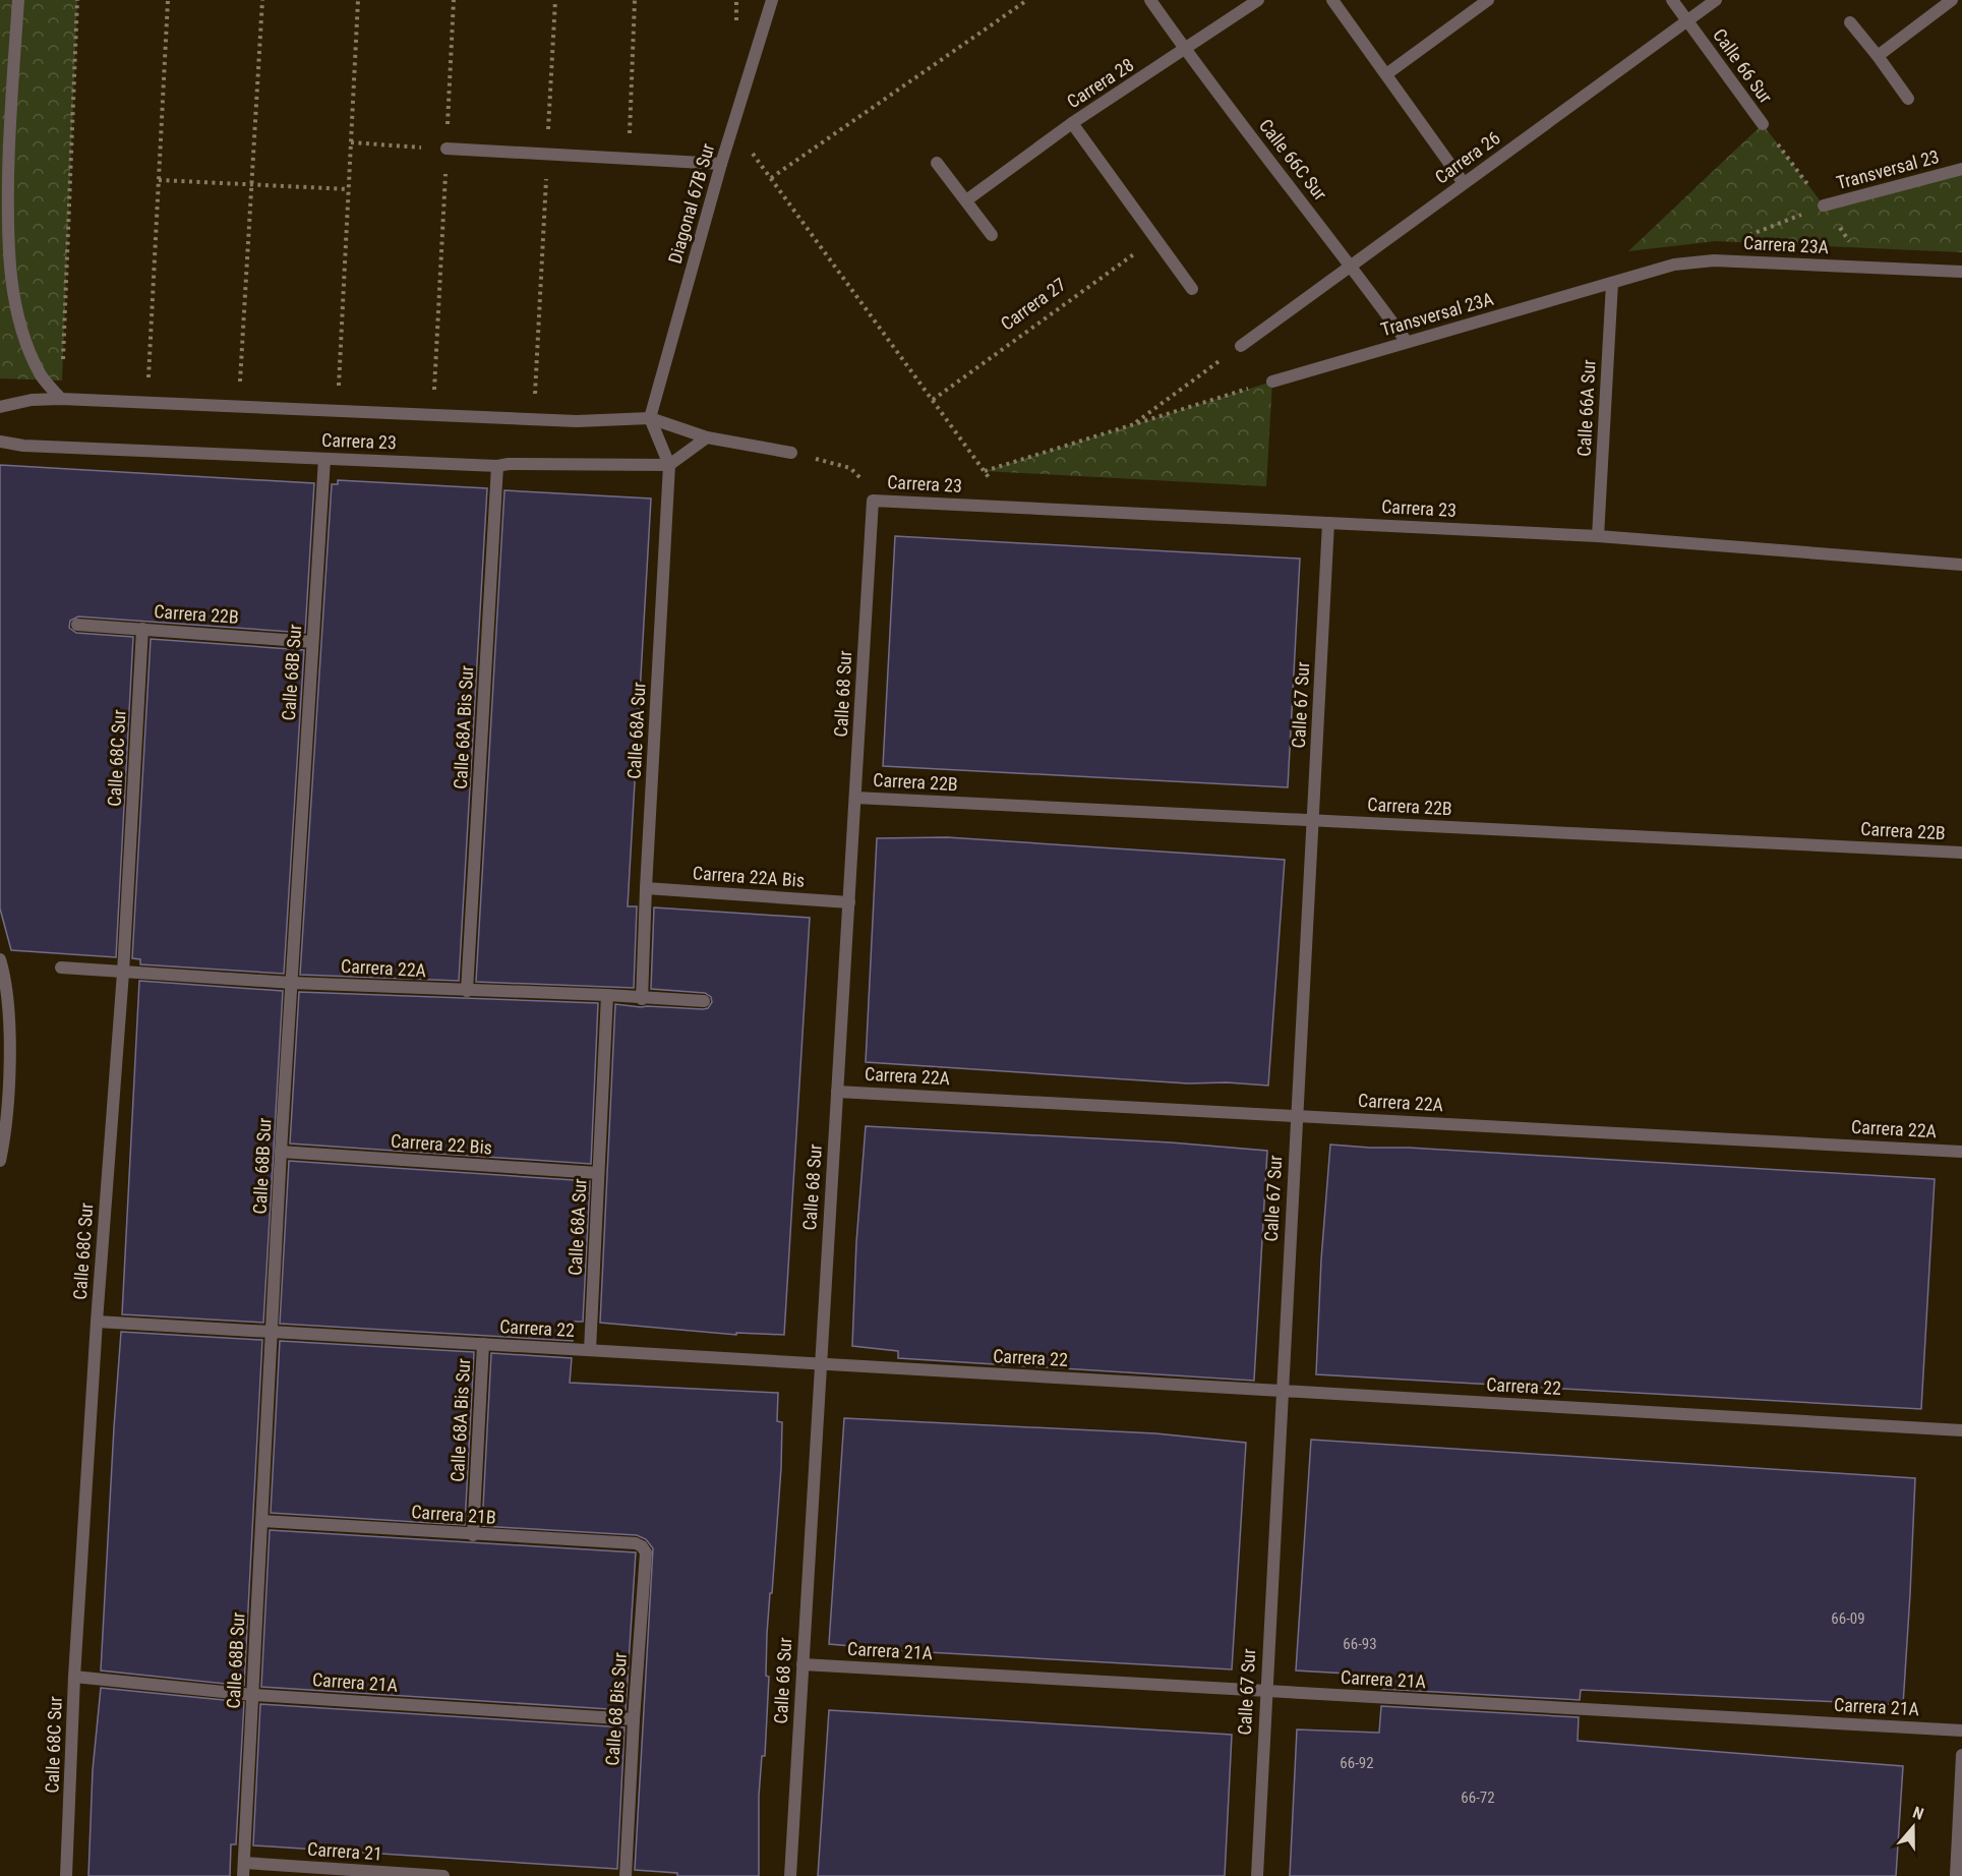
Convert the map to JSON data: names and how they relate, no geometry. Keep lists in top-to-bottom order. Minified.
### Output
{"streets":{"street":["Calle 66 Sur","Carrera 28","Carrera 26","Calle 66C Sur","Transversal 23","Diagonal 67B Sur","Carrera 23A","Transversal 23A","Calle 66A Sur","Carrera 23","Carrera 22B","Calle 68B Sur","Calle 68 Sur","Calle 67 Sur","Calle 68A Bis Sur","Calle 68A Sur","Calle 68C Sur","Carrera 22A Bis","Carrera 22A","Carrera 22 Bis","Carrera 22","Carrera 21B","Carrera 21A","Calle 68 Bis Sur","Carrera 21"],"path":["Carrera 27"]},"crossings":[["Calle 66 Sur","Carrera 26"],["Carrera 28","Calle 66C Sur"],["Carrera 26","Calle 66C Sur"],["Calle 66C Sur","Transversal 23A"],["Diagonal 67B Sur","Carrera 23"],["Carrera 23A","Transversal 23A"],["Carrera 23A","Calle 66A Sur"],["Transversal 23A","Calle 66A Sur"],["Calle 66A Sur","Carrera 23"],["Carrera 23","Calle 68B Sur"],["Carrera 23","Calle 68 Sur"],["Carrera 23","Calle 67 Sur"],["Carrera 23","Calle 68A Bis Sur"],["Carrera 23","Calle 68A Sur"],["Carrera 22B","Calle 68B Sur"],["Carrera 22B","Calle 68 Sur"],["Carrera 22B","Calle 67 Sur"],["Carrera 22B","Calle 68C Sur"],["Calle 68B Sur","Carrera 22A"],["Calle 68B Sur","Carrera 22 Bis"],["Calle 68B Sur","Carrera 22"],["Calle 68B Sur","Carrera 21B"],["Calle 68B Sur","Carrera 21A"],["Calle 68B Sur","Carrera 21"],["Calle 68 Sur","Carrera 22A Bis"],["Calle 68 Sur","Carrera 22A"],["Calle 68 Sur","Carrera 22"],["Calle 68 Sur","Carrera 21A"],["Calle 67 Sur","Carrera 22A"],["Calle 67 Sur","Carrera 22"],["Calle 67 Sur","Carrera 21A"],["Calle 68A Bis Sur","Carrera 22A"],["Calle 68A Bis Sur","Carrera 22"],["Calle 68A Bis Sur","Carrera 21B"],["Calle 68A Sur","Carrera 22A Bis"],["Calle 68A Sur","Carrera 22A"],["Calle 68A Sur","Carrera 22 Bis"],["Calle 68A Sur","Carrera 22"],["Calle 68C Sur","Carrera 22A"],["Calle 68C Sur","Carrera 22"],["Calle 68C Sur","Carrera 21A"],["Carrera 21B","Calle 68 Bis Sur"],["Carrera 21A","Calle 68 Bis Sur"]],"house_numbers":["66-09","66-93","66-92","66-72"],"north":"top"}
